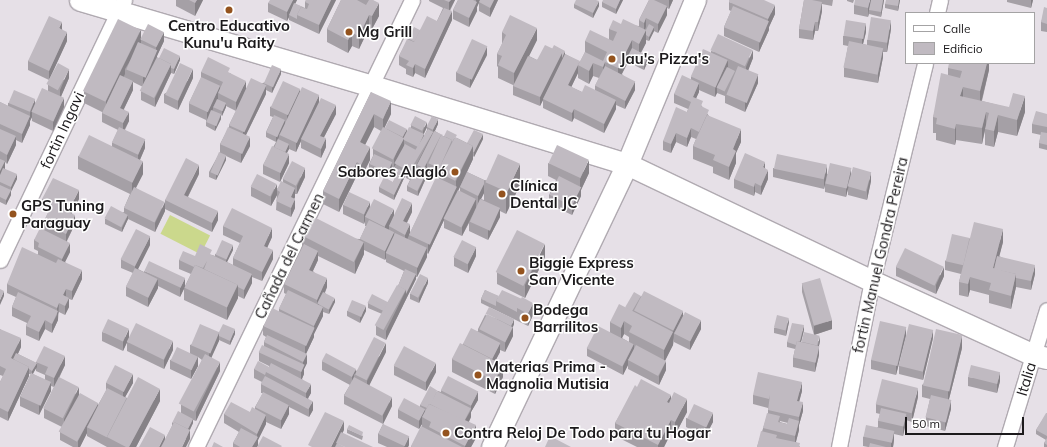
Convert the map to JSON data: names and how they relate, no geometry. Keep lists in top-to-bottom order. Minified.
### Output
{"streets":{"street":["fortin Ingavi","fortin Manuel Gondra Pereira","Cañada del Carmen","Italia"]},"places":["Centro Educativo Kunu'u Raity","Mg Grill","Jau's Pizza's","Sabores Alagló","Clínica Dental JC","GPS Tuning Paraguay","Biggie Express San Vicente","Bodega Barrilitos","Materias Prima - Magnolia Mutisia","Contra Reloj De Todo para tu Hogar"],"legend":["Calle","Edificio"],"scale_bar":"50 m"}
